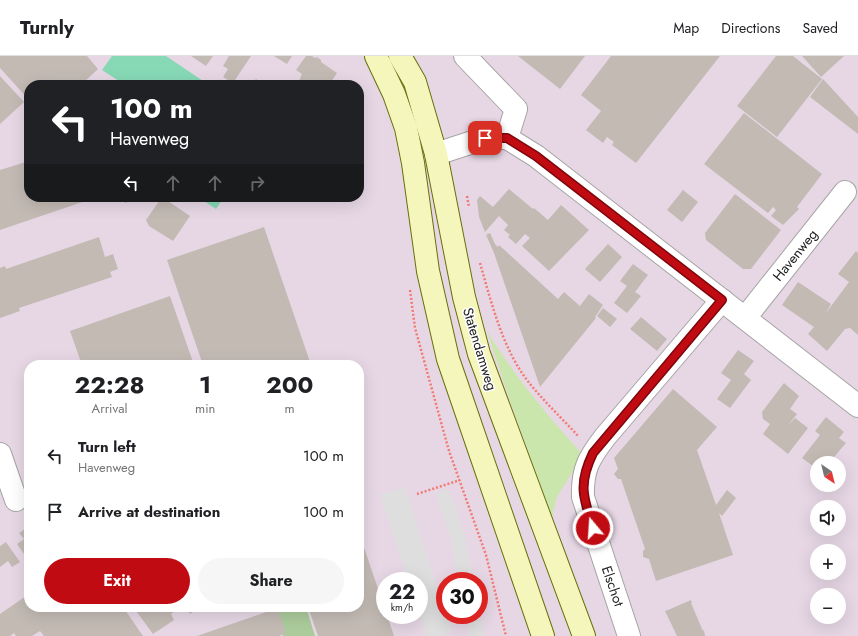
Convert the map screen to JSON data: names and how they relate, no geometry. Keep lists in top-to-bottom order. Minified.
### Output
{"streets":{"street":["Havenweg","Statendamweg","Elschot"]},"north":"bottom right","page":{"header":"Turnly","nav":["Map","Directions","Saved"],"turn":["100 m","Havenweg"],"eta":["22:28","Arrival","1","min","200","m"],"list":[{"name":"Turn left","note":"Havenweg","value":"100 m"},{"name":"Arrive at destination","value":"100 m"}],"map_buttons":["+","−"],"buttons":["Exit","Share"],"speed":"22 km/h","limit":"30"}}
